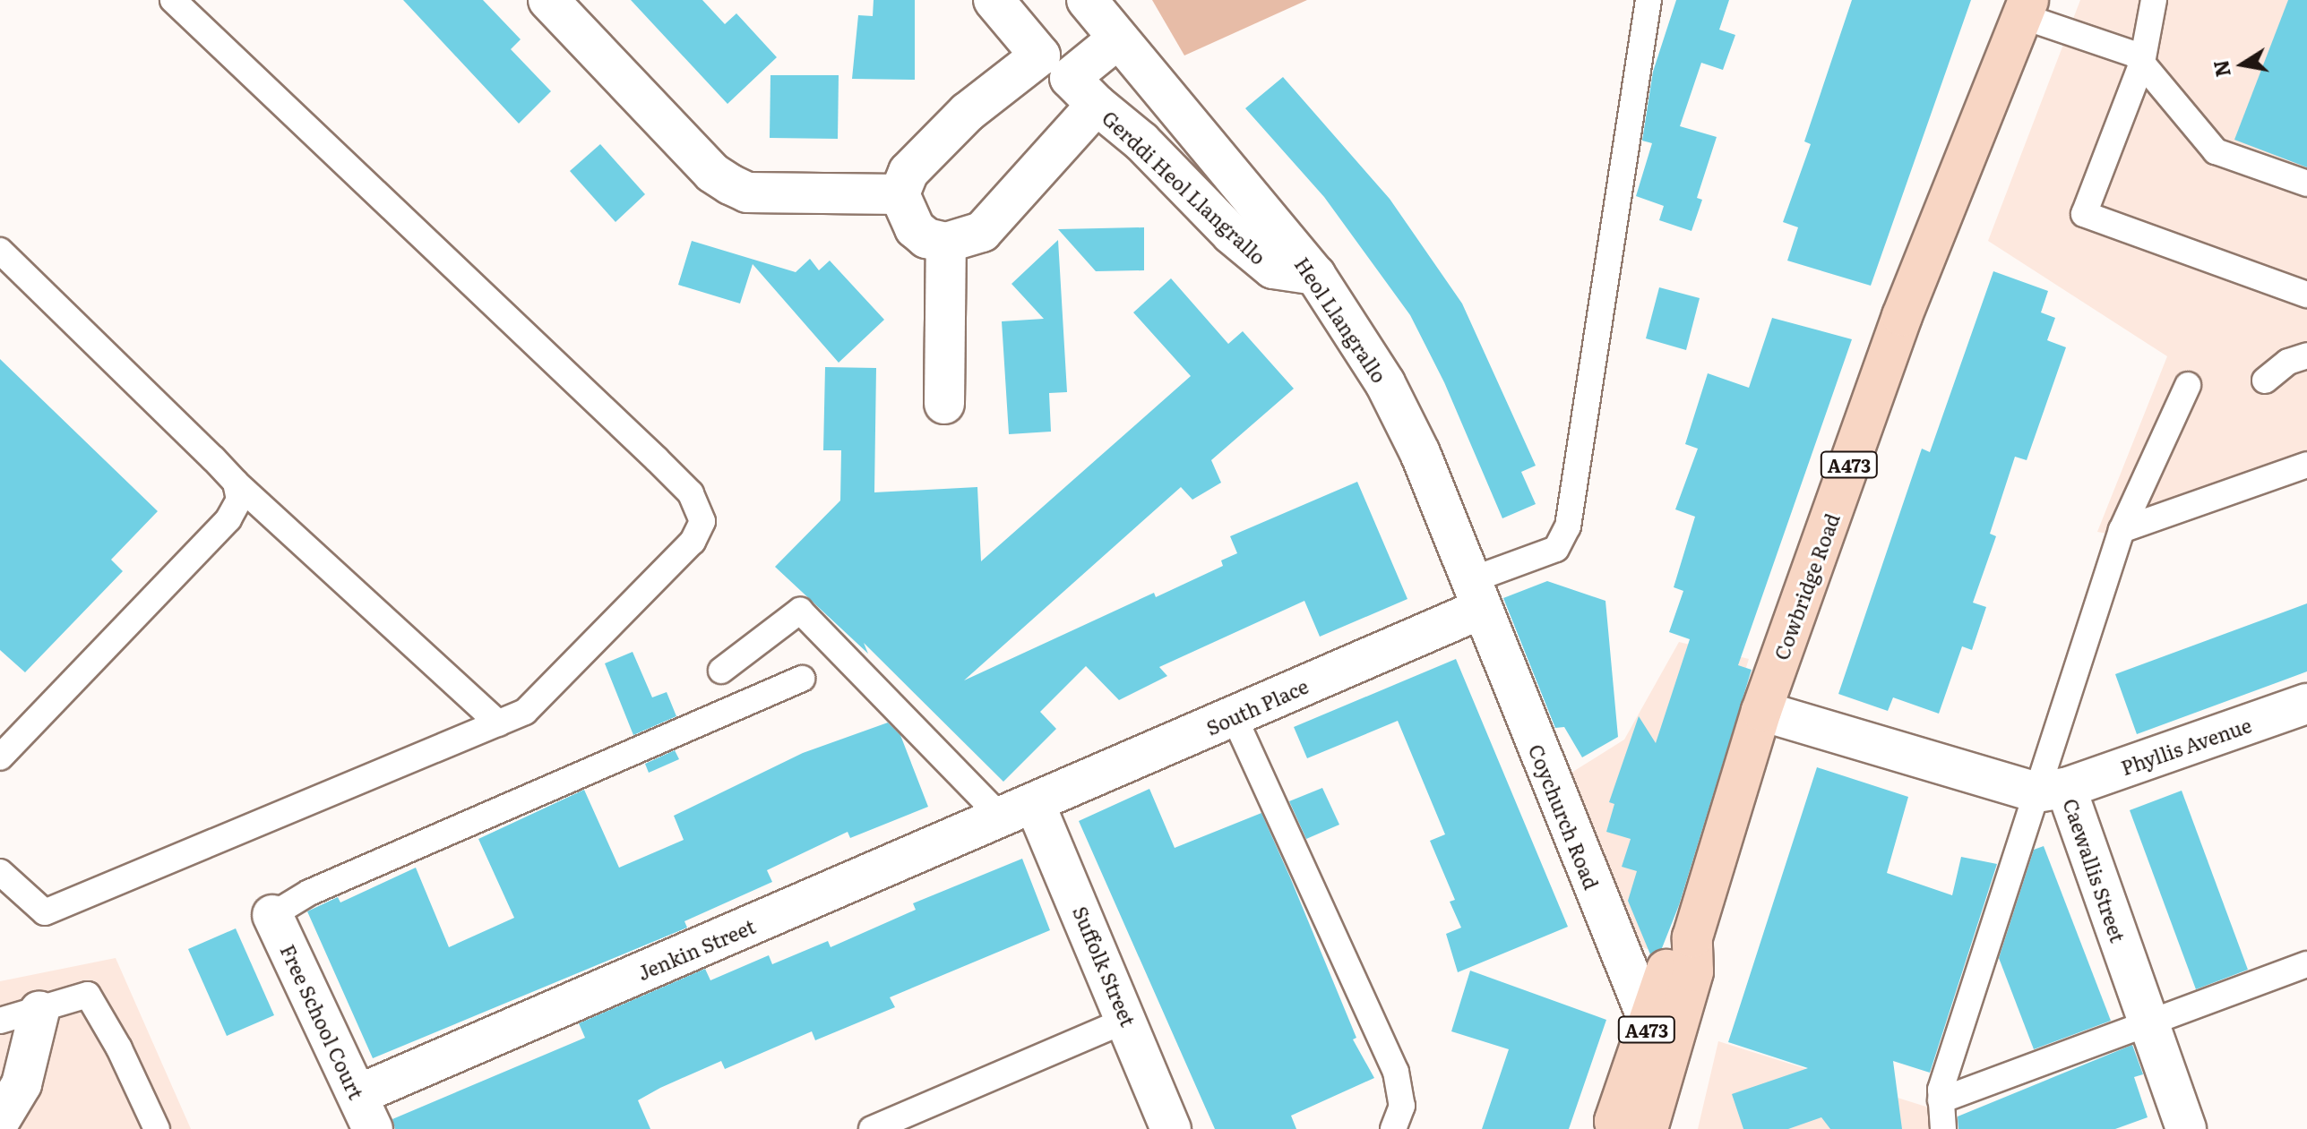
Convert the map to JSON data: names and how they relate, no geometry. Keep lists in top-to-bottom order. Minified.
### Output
{"streets":{"main road":["A473","Cowbridge Road"],"street":["Gerddi Heol Llangrallo","Heol Llangrallo","South Place","Phyllis Avenue","Coychurch Road","Caewallis Street","Jenkin Street","Suffolk Street","Free School Court"]},"crossings":[["Gerddi Heol Llangrallo","Heol Llangrallo"],["Heol Llangrallo","South Place"],["Heol Llangrallo","Coychurch Road"],["Cowbridge Road","Coychurch Road"],["Cowbridge Road","Caewallis Street"],["South Place","Coychurch Road"],["South Place","Jenkin Street"],["South Place","Suffolk Street"],["Phyllis Avenue","Caewallis Street"],["Jenkin Street","Suffolk Street"],["Jenkin Street","Free School Court"]],"north":"left"}
